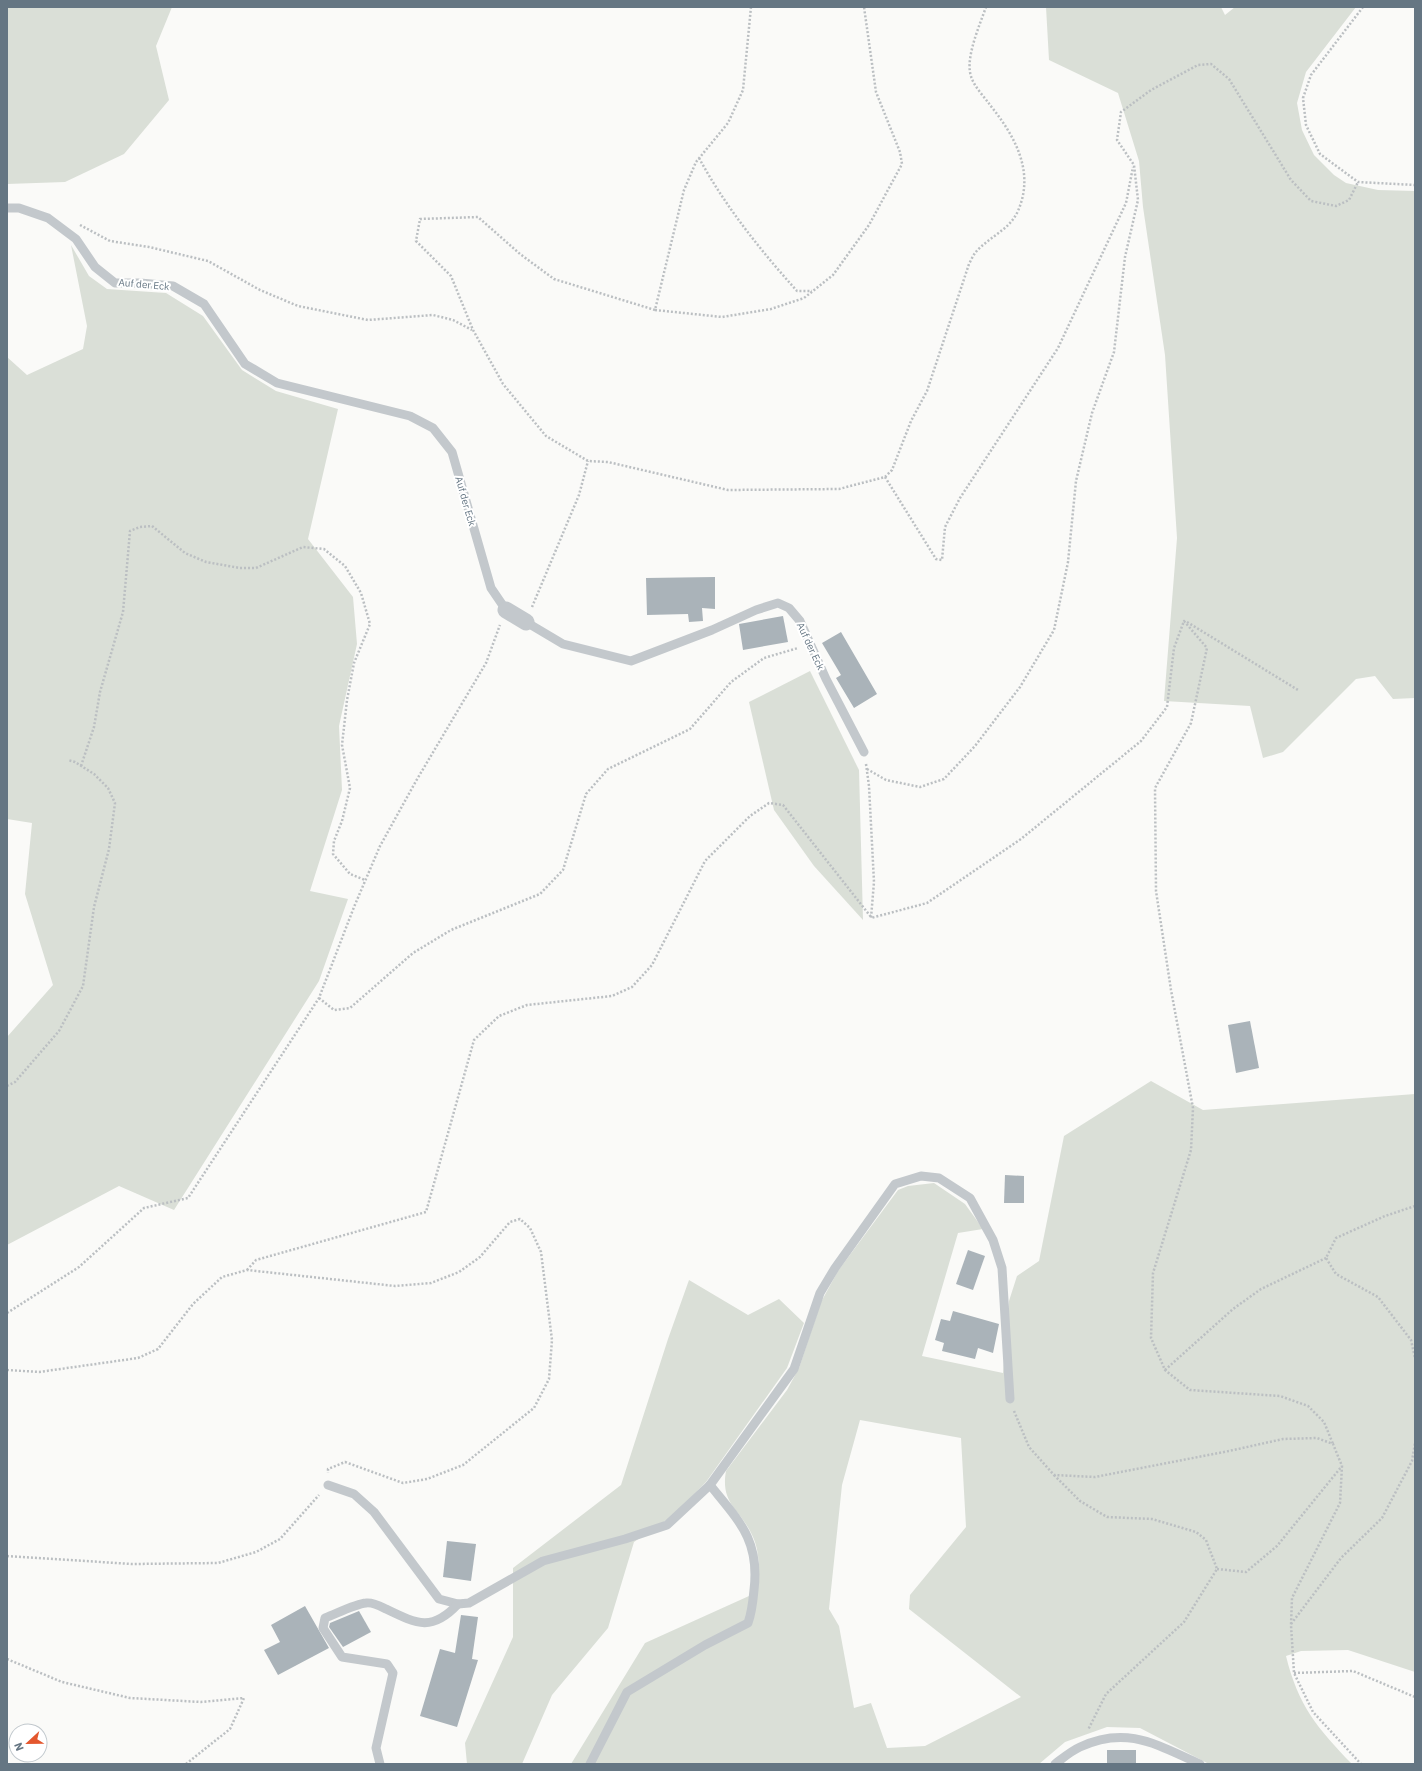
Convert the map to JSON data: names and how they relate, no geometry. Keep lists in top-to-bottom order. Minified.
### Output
{"streets":{"street":["Auf der Eck"]},"north":"left"}
